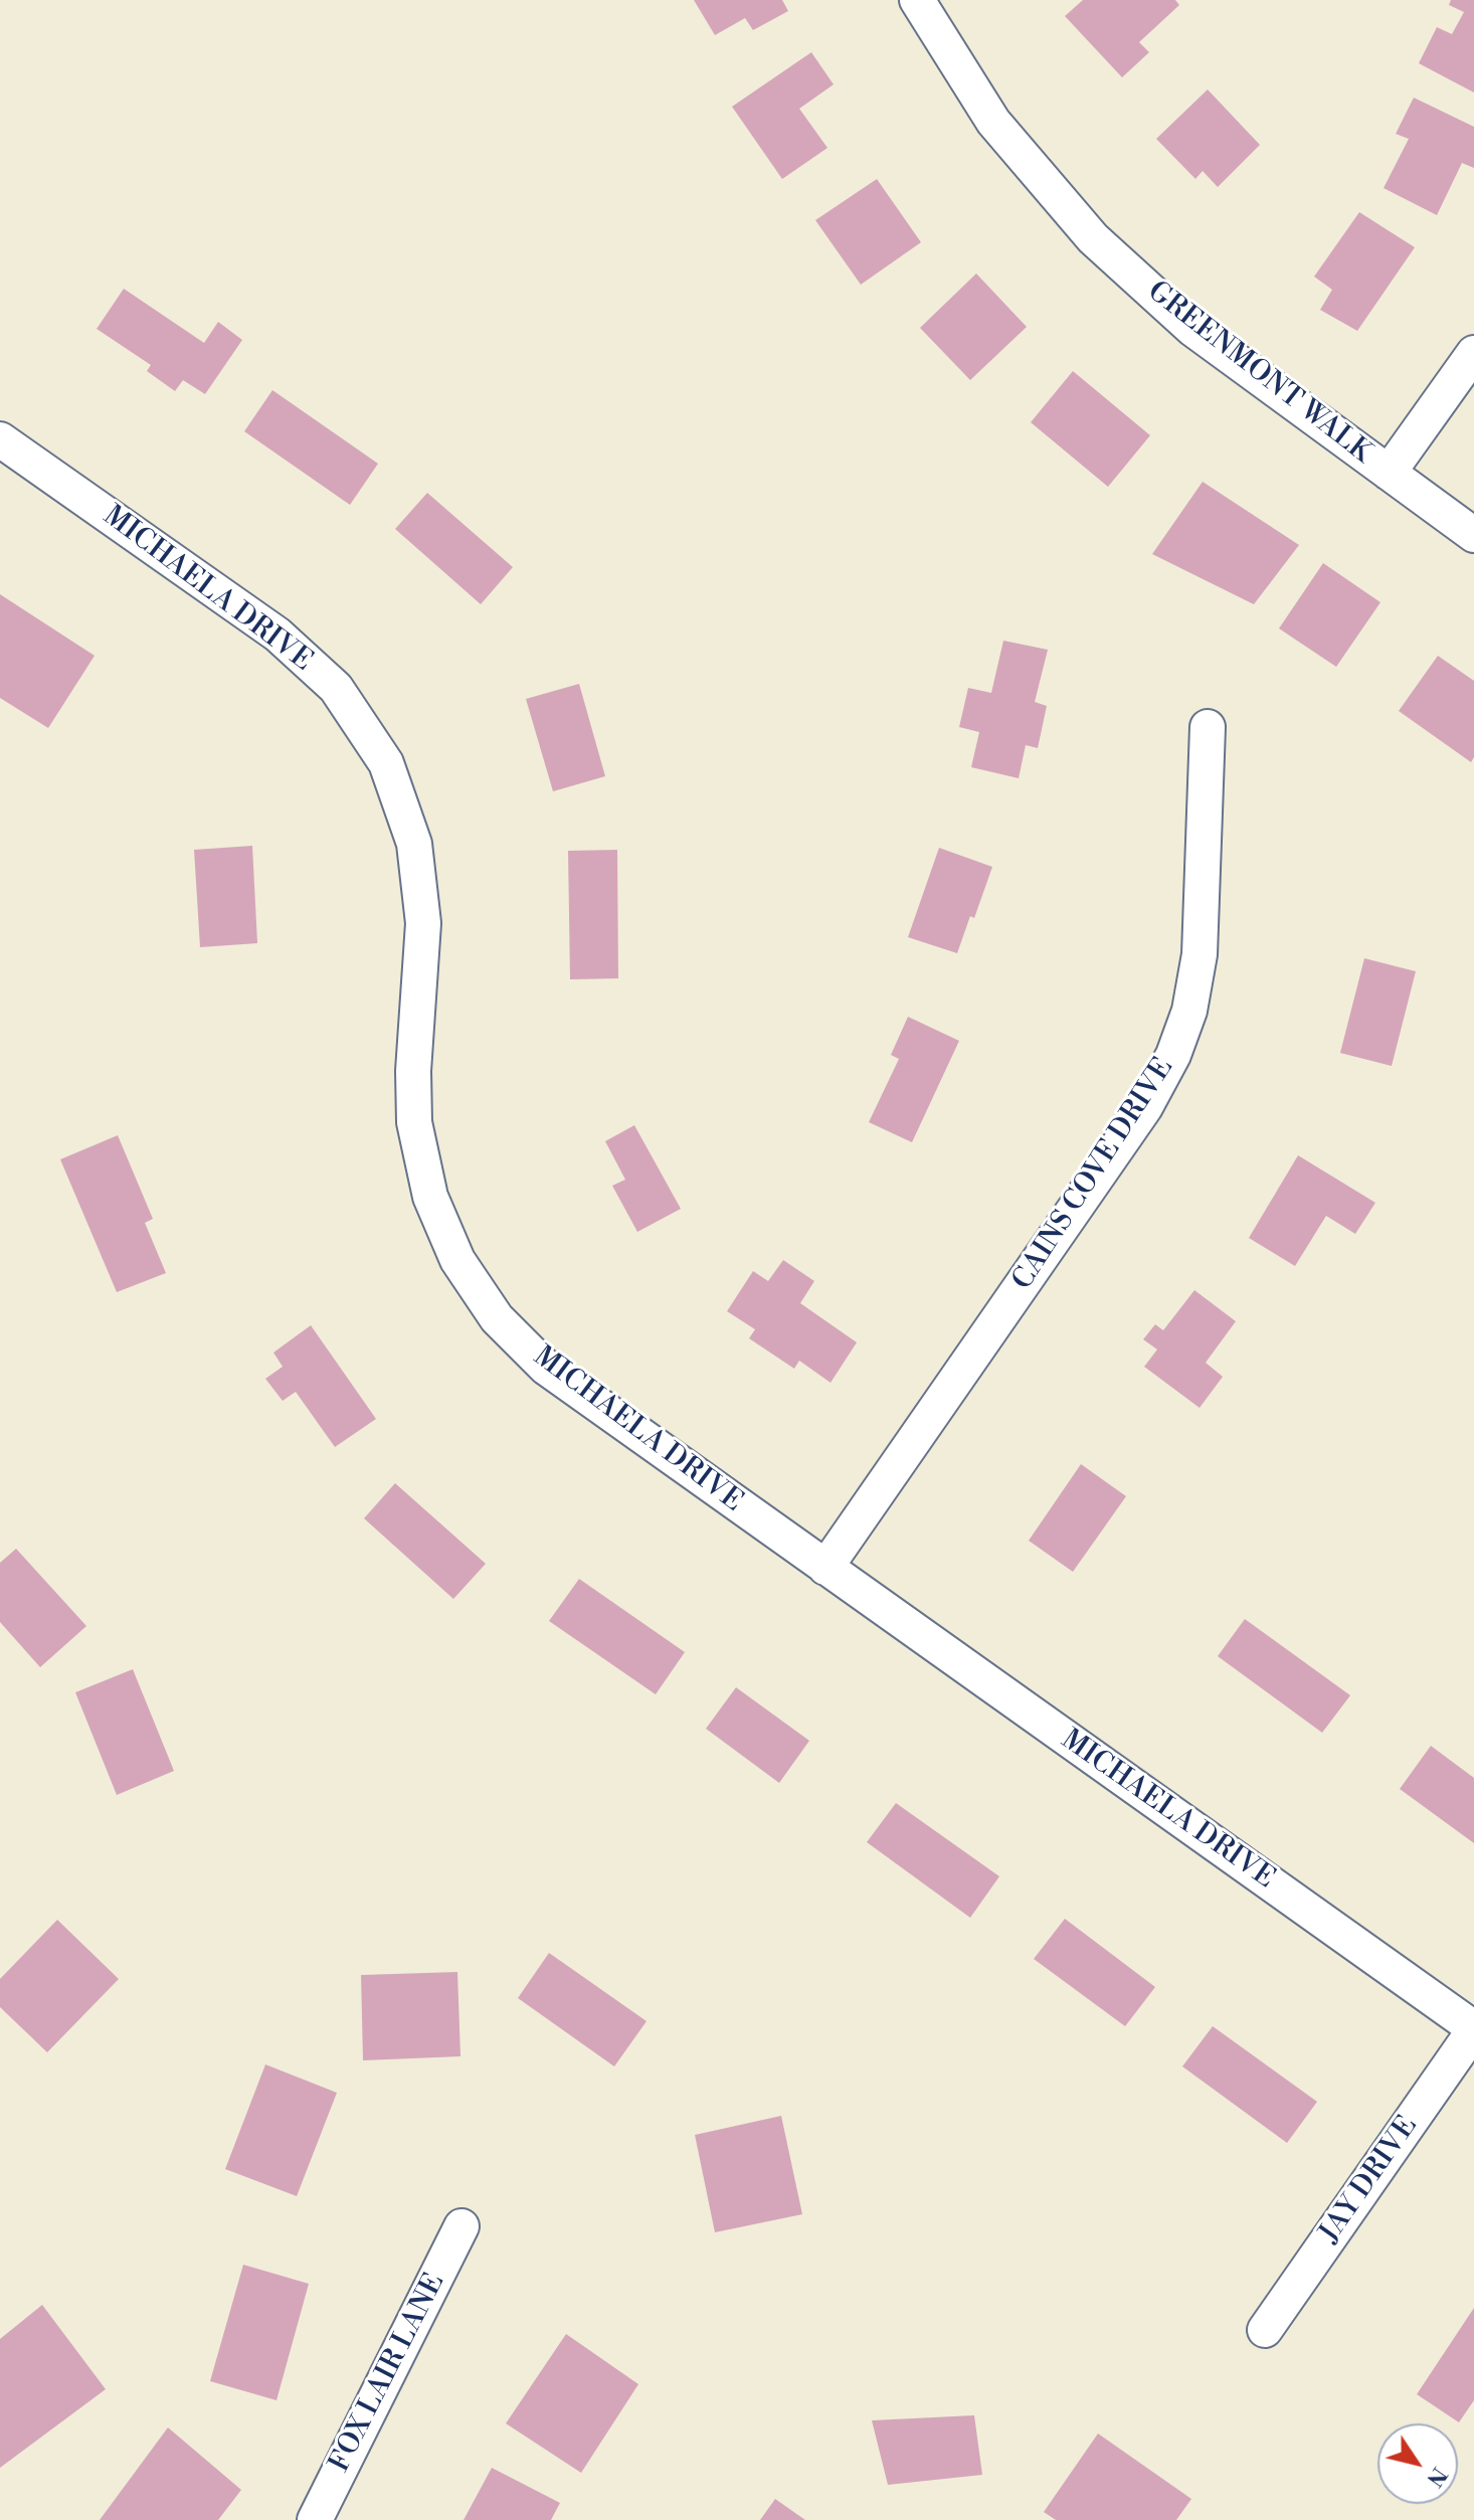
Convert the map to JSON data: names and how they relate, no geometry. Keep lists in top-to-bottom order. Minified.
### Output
{"streets":{"street":["GREENMONT WALK","MICHAELA DRIVE","CAINS COVE DRIVE","JAY DRIVE","FOX LAIR LANE"]},"crossings":[["MICHAELA DRIVE","CAINS COVE DRIVE"],["MICHAELA DRIVE","JAY DRIVE"]],"north":"bottom right"}
